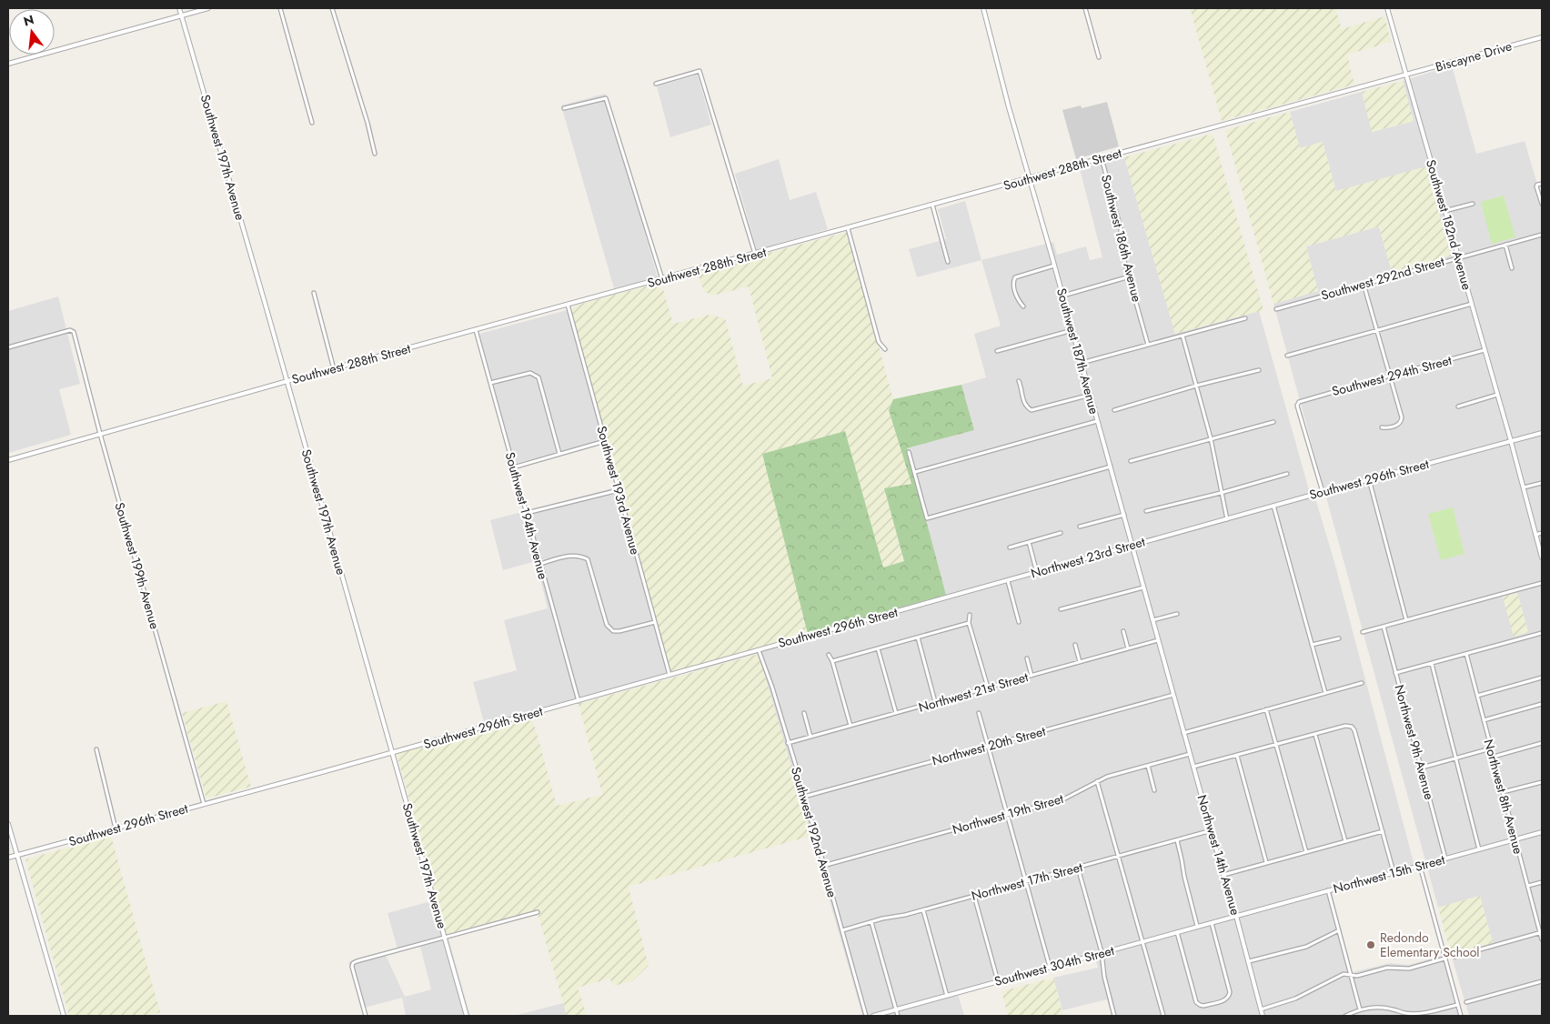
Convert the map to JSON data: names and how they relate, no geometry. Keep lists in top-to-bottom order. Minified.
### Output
{"streets":{"street":["Biscayne Drive","Southwest 197th Avenue","Southwest 288th Street","Southwest 182nd Avenue","Southwest 186th Avenue","Southwest 292nd Street","Southwest 187th Avenue","Southwest 294th Street","Southwest 296th Street","Southwest 193rd Avenue","Southwest 194th Avenue","Northwest 23rd Street","Southwest 199th Avenue","Northwest 21st Street","Northwest 9th Avenue","Northwest 20th Street","Northwest 8th Avenue","Northwest 19th Street","Southwest 192nd Avenue","Northwest 14th Avenue","Northwest 15th Street","Northwest 17th Street","Southwest 304th Street"]},"crossings":[["Biscayne Drive","Southwest 288th Street"],["Biscayne Drive","Southwest 182nd Avenue"],["Southwest 197th Avenue","Southwest 288th Street"],["Southwest 197th Avenue","Southwest 296th Street"],["Southwest 288th Street","Southwest 182nd Avenue"],["Southwest 288th Street","Southwest 186th Avenue"],["Southwest 288th Street","Southwest 187th Avenue"],["Southwest 288th Street","Southwest 193rd Avenue"],["Southwest 288th Street","Southwest 194th Avenue"],["Southwest 288th Street","Southwest 199th Avenue"],["Southwest 182nd Avenue","Southwest 292nd Street"],["Southwest 182nd Avenue","Southwest 294th Street"],["Southwest 182nd Avenue","Southwest 296th Street"],["Southwest 187th Avenue","Northwest 23rd Street"],["Southwest 187th Avenue","Northwest 21st Street"],["Southwest 187th Avenue","Northwest 20th Street"],["Southwest 187th Avenue","Northwest 14th Avenue"],["Southwest 294th Street","Southwest 296th Street"],["Southwest 296th Street","Southwest 193rd Avenue"],["Southwest 296th Street","Southwest 194th Avenue"],["Southwest 296th Street","Northwest 23rd Street"],["Southwest 296th Street","Southwest 199th Avenue"],["Southwest 296th Street","Southwest 192nd Avenue"],["Northwest 21st Street","Southwest 192nd Avenue"],["Northwest 9th Avenue","Northwest 15th Street"],["Northwest 20th Street","Southwest 192nd Avenue"],["Northwest 20th Street","Northwest 14th Avenue"],["Northwest 8th Avenue","Northwest 15th Street"],["Northwest 19th Street","Southwest 192nd Avenue"],["Northwest 19th Street","Northwest 14th Avenue"],["Southwest 192nd Avenue","Northwest 17th Street"],["Northwest 14th Avenue","Northwest 15th Street"],["Northwest 14th Avenue","Northwest 17th Street"],["Northwest 14th Avenue","Southwest 304th Street"],["Northwest 15th Street","Southwest 304th Street"]],"places":["Redondo Elementary School"],"north":"top"}
